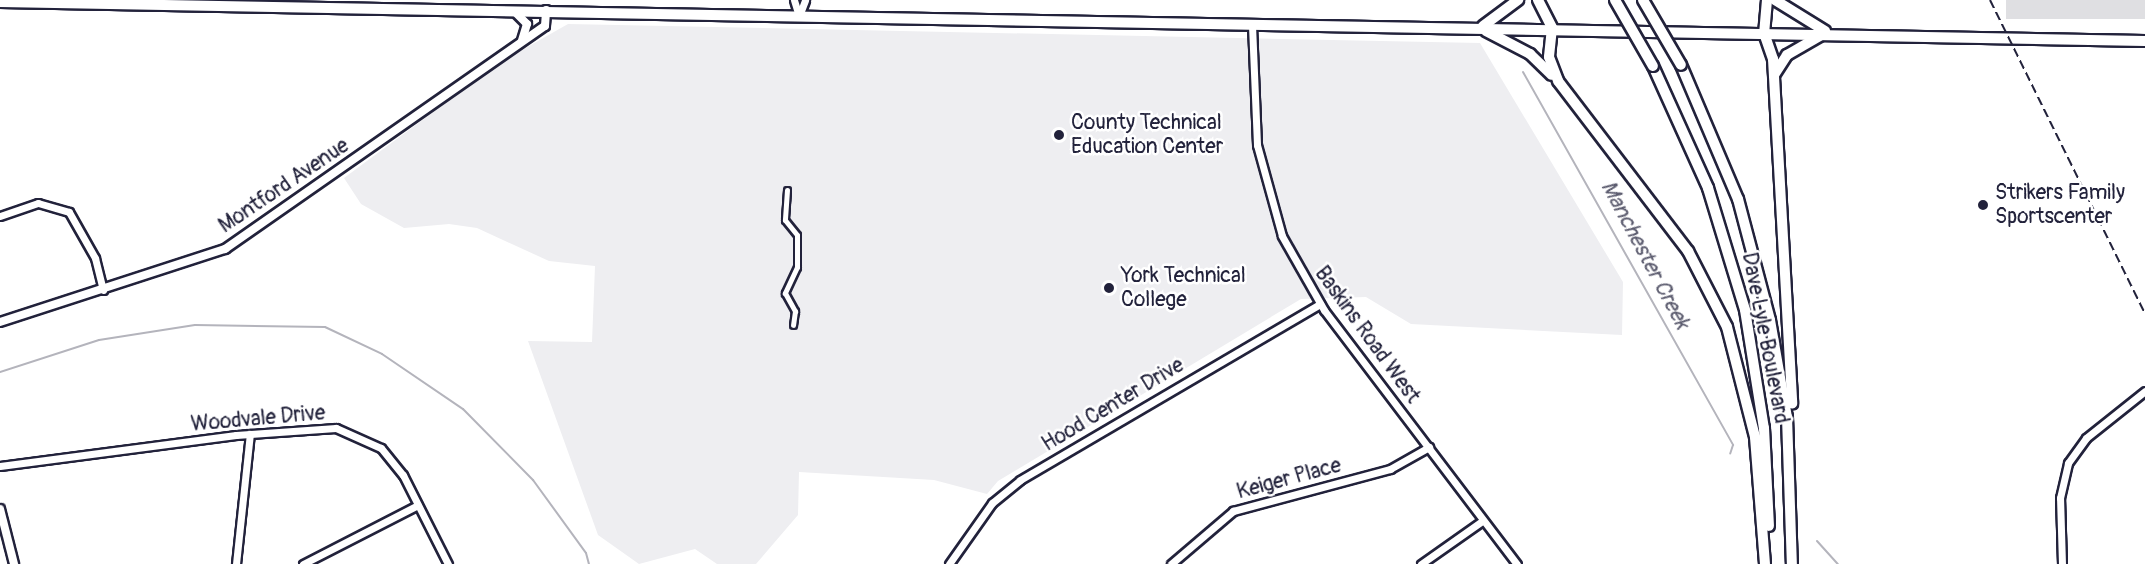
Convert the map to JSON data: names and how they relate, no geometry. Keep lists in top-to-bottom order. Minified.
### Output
{"streets":{"main road":["Dave Lyle Boulevard"],"street":["Montford Avenue","Baskins Road West","Hood Center Drive","Woodvale Drive","Keiger Place"]},"crossings":[["Baskins Road West","Hood Center Drive"],["Baskins Road West","Keiger Place"]],"water":["Manchester Creek"],"places":["County Technical Education Center","Strikers Family Sportscenter","York Technical College"]}
